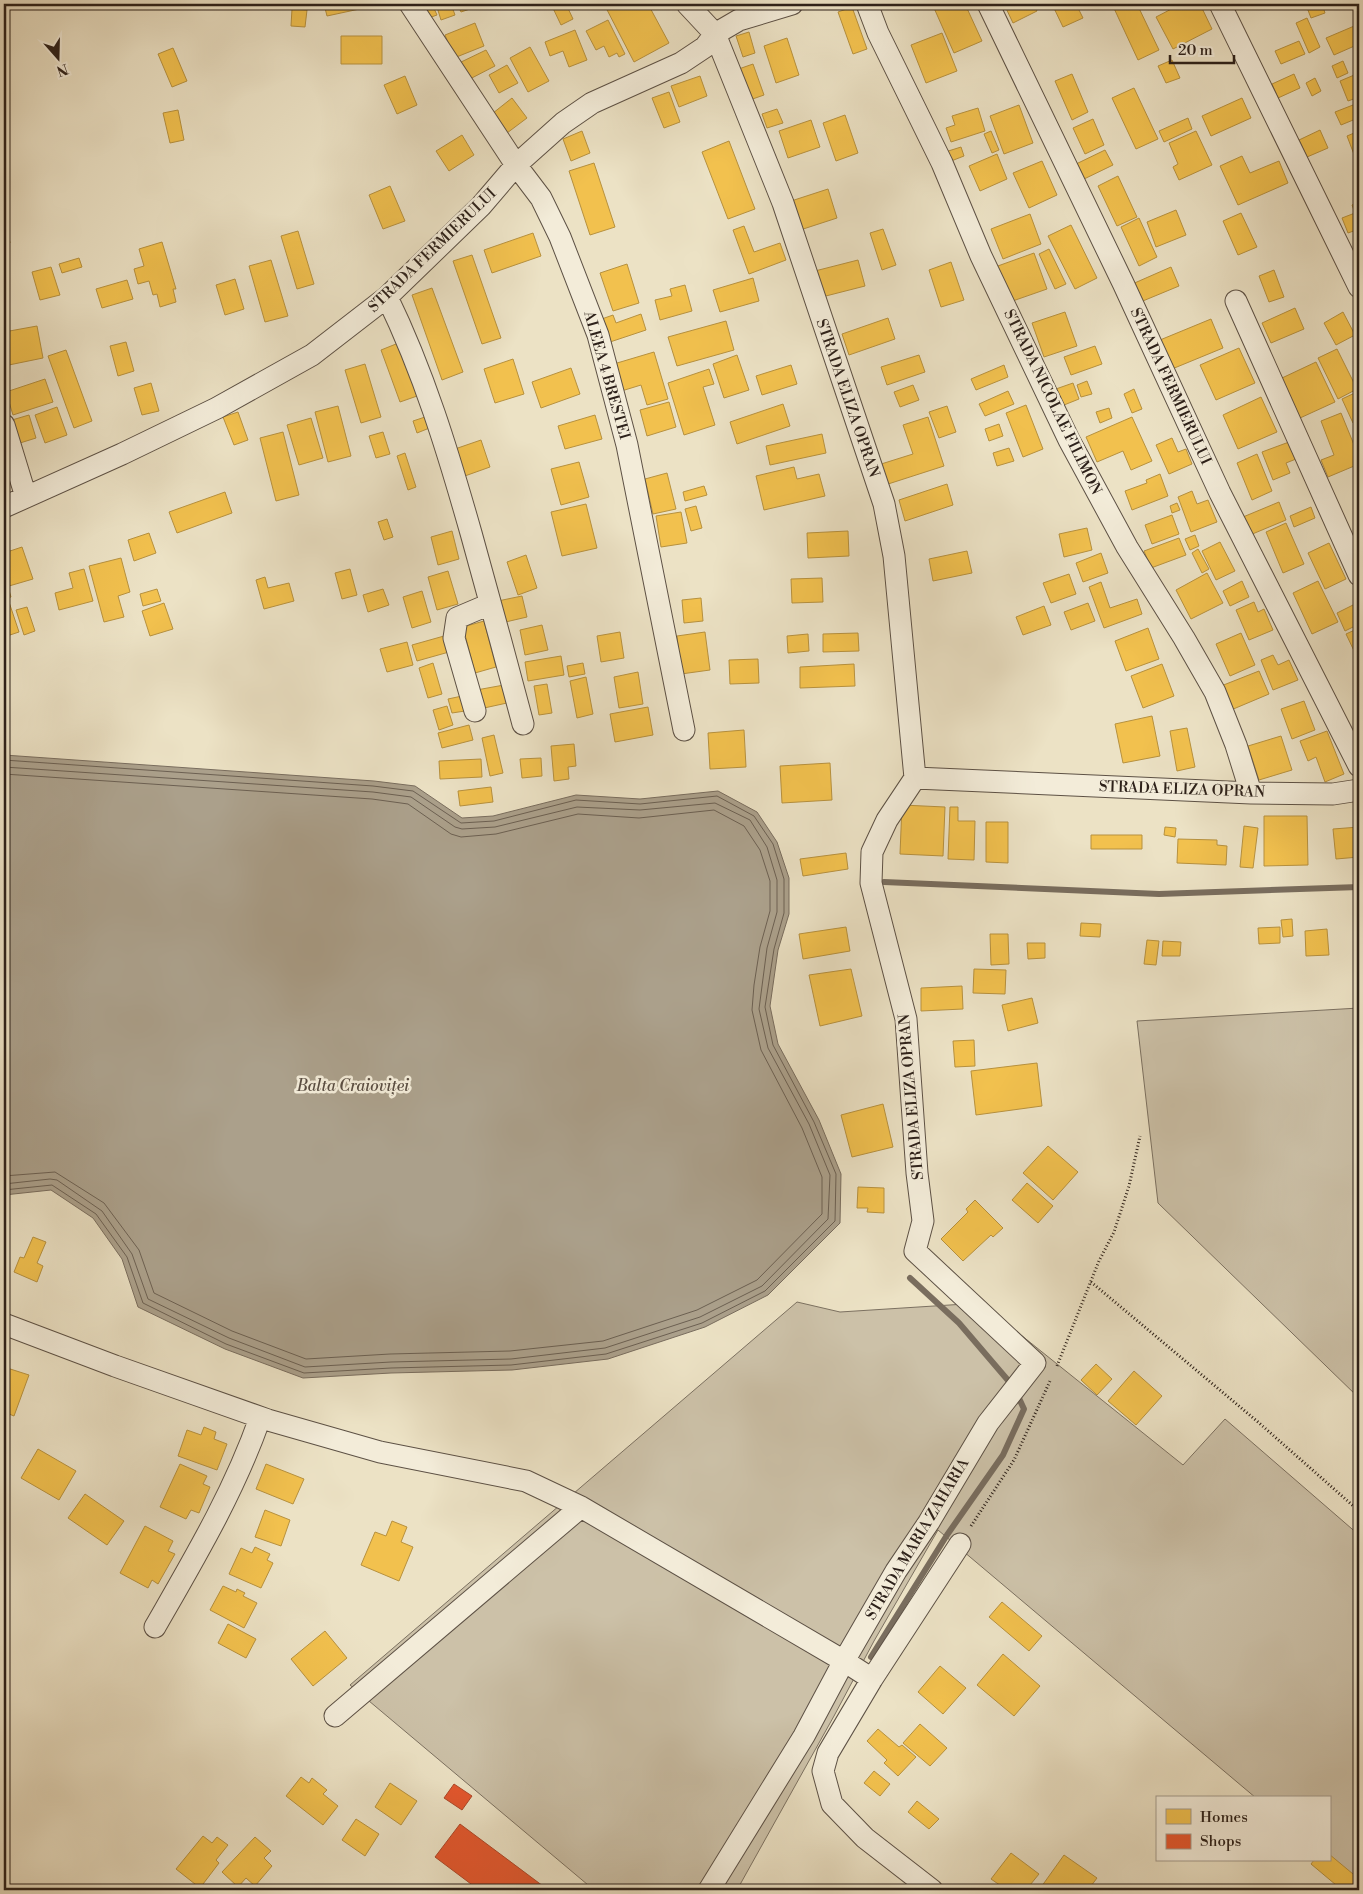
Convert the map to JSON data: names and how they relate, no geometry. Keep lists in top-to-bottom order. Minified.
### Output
{"streets":{"street":["STRADA FERMIERULUI","ALEEA 4 BRESTEI","STRADA ELIZA OPRAN","STRADA NICOLAE FILIMON","STRADA MARIA ZAHARIA"]},"crossings":[["STRADA FERMIERULUI","ALEEA 4 BRESTEI"],["STRADA FERMIERULUI","STRADA ELIZA OPRAN"],["STRADA ELIZA OPRAN","STRADA NICOLAE FILIMON"],["STRADA ELIZA OPRAN","STRADA MARIA ZAHARIA"]],"water":["Balta Craioviței"],"legend":["Homes","Shops"],"scale_bar":"20 m","north":"bottom"}
